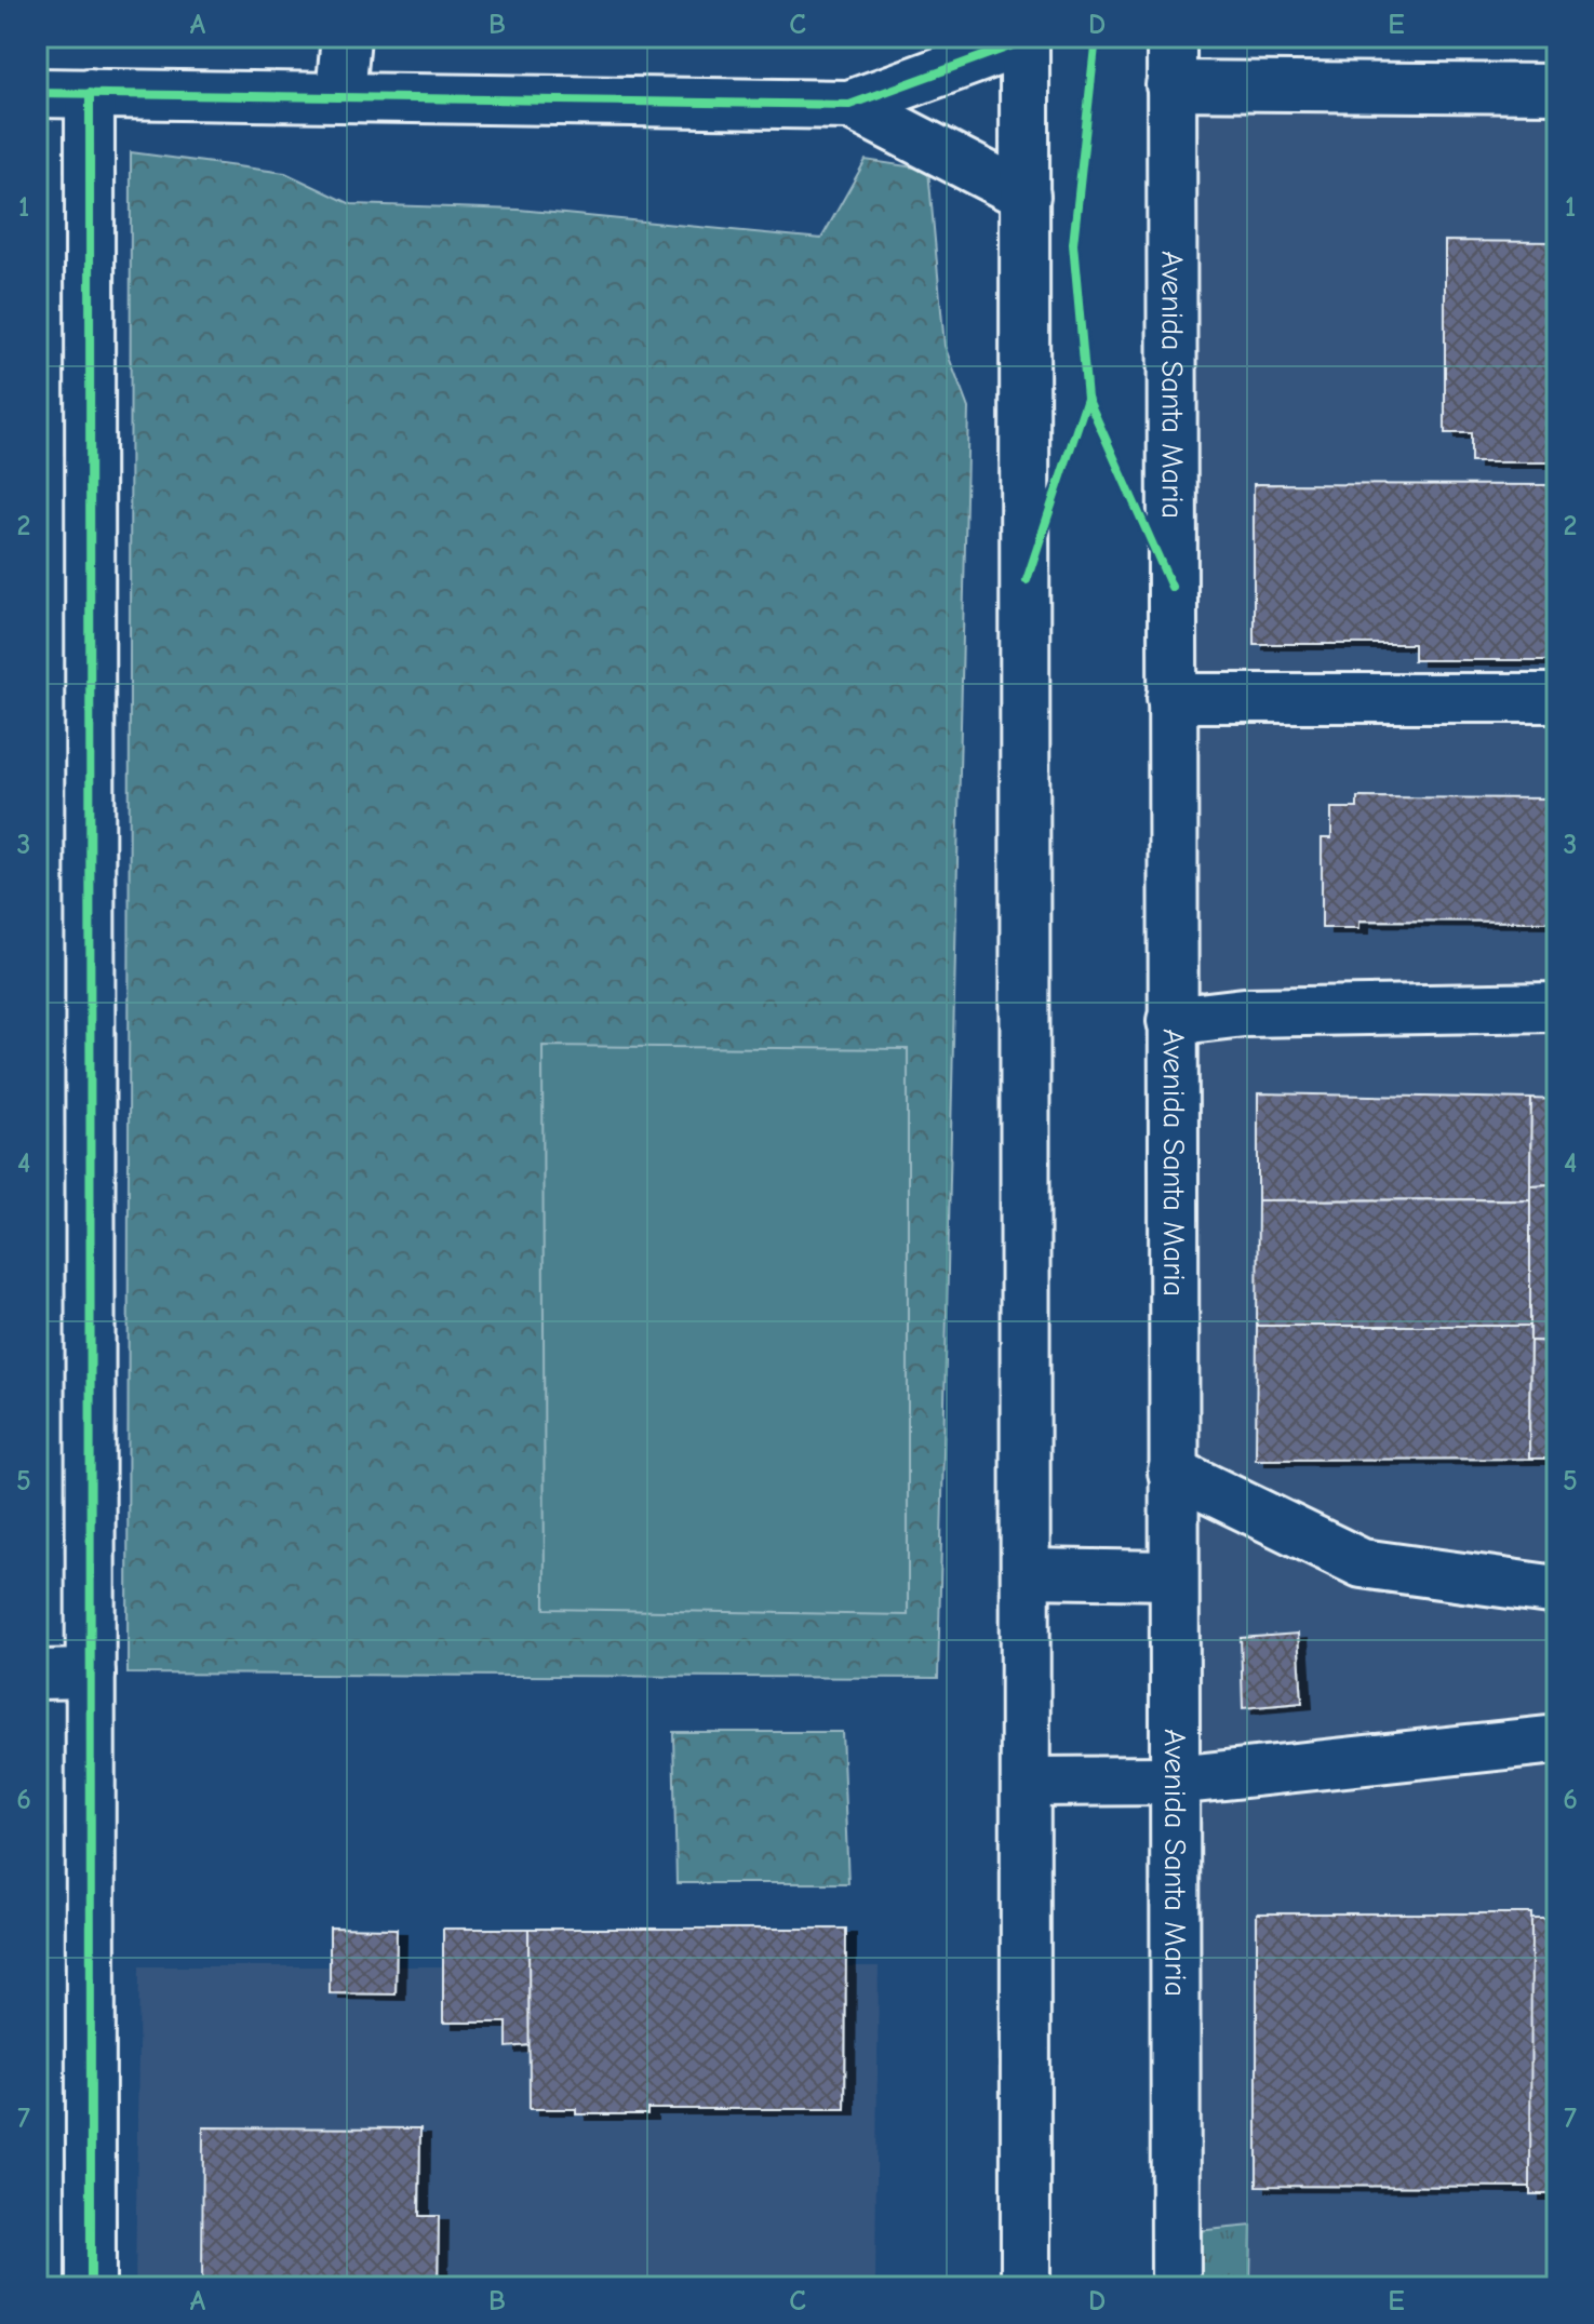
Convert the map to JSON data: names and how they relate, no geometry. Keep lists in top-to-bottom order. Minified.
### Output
{"streets":{"main road":["Avenida Santa Maria"]},"grid":{"columns":["A","B","C","D","E"],"rows":["1","2","3","4","5","6","7"]}}
